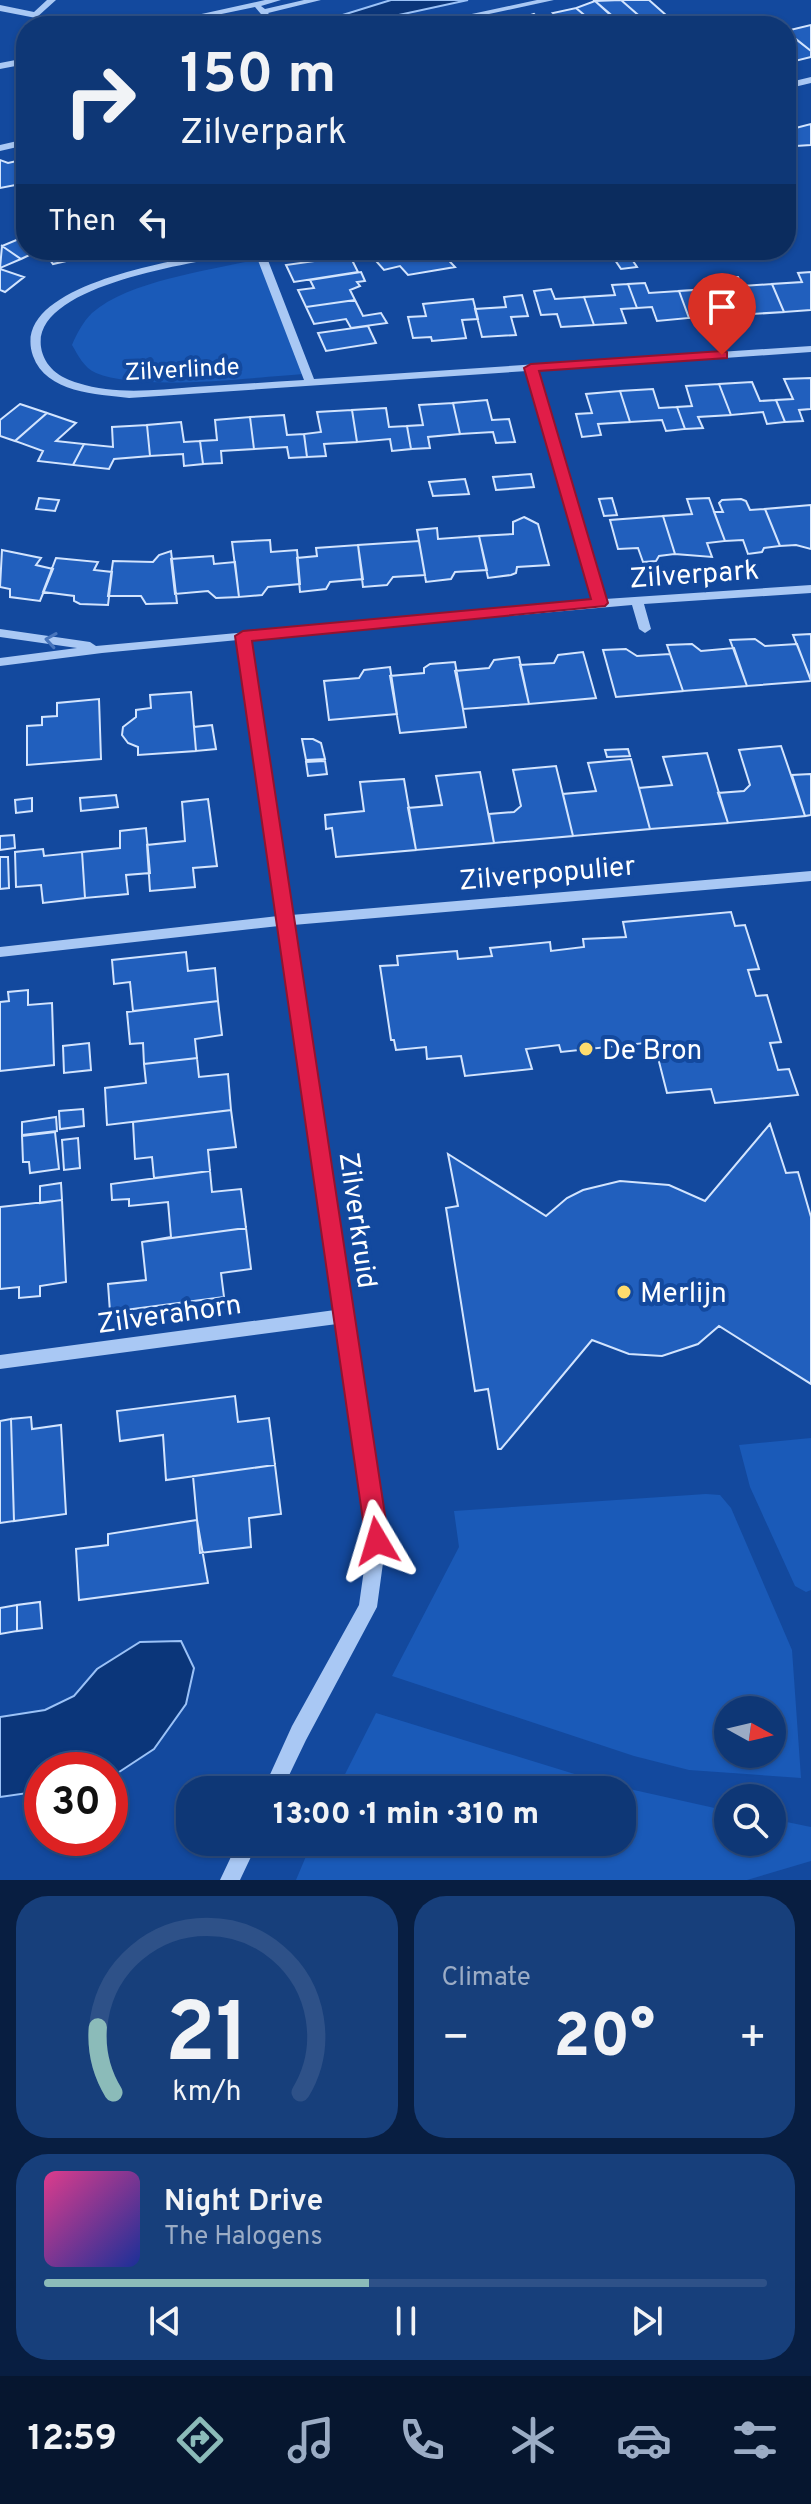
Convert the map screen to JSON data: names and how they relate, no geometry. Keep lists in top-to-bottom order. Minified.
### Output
{"streets":{"street":["Zilverlinde","Zilverpark","Zilverpopulier","Zilverkruid","Zilverahorn"]},"crossings":[["Zilverpark","Zilverkruid"],["Zilverpopulier","Zilverkruid"],["Zilverkruid","Zilverahorn"]],"places":["De Bron","Merlijn"],"north":"right","page":{"turn":["150 m","Zilverpark"],"then":"Then","limit":"30","trip":"13:00 · 1 min · 310 m","tile":"Climate","heat":["−","20°","+"],"song":["Night Drive","The Halogens"],"tabs":"12:59","gauge":["21","km/h"]}}
